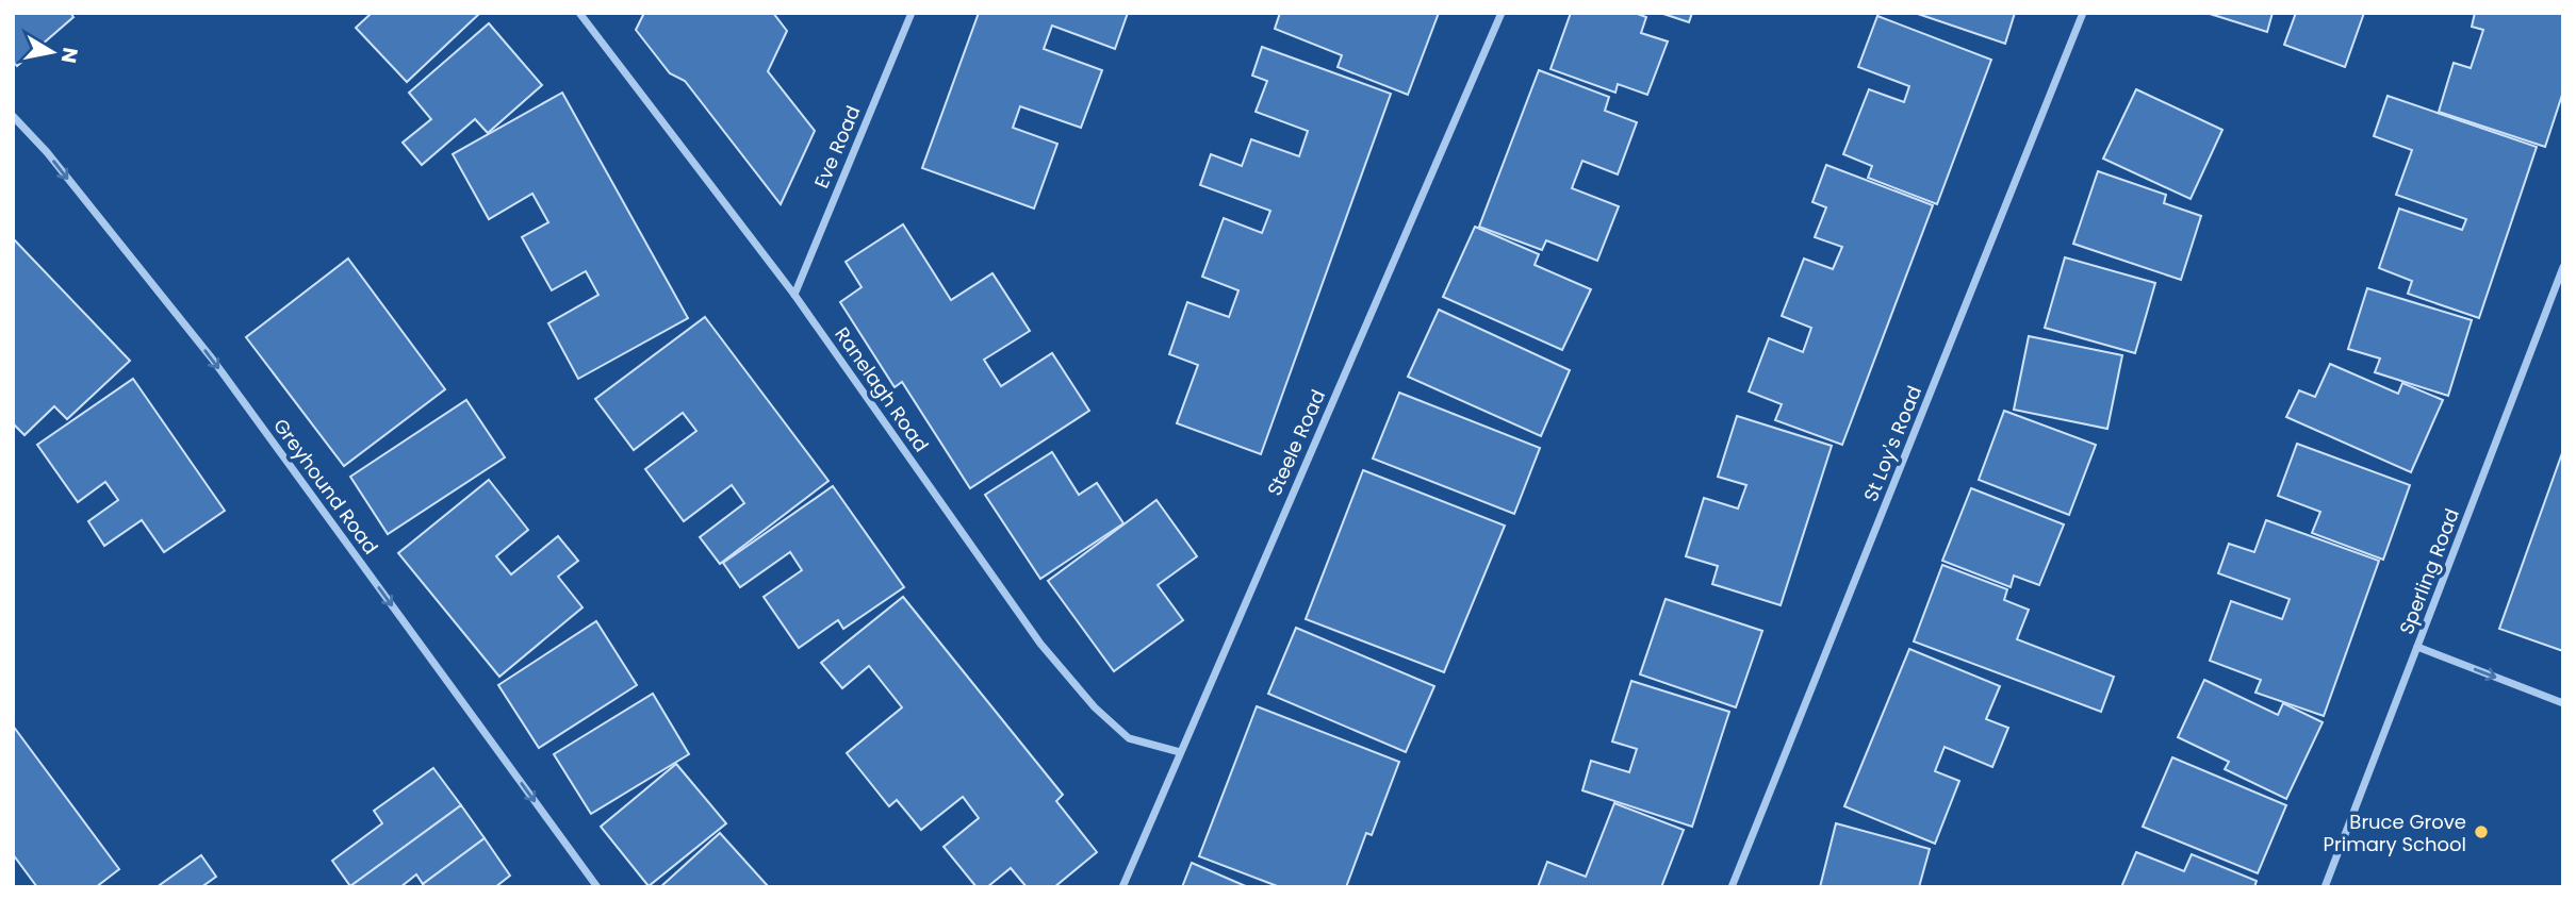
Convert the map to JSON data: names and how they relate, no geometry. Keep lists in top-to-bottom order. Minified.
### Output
{"streets":{"street":["Eve Road","Ranelagh Road","Steele Road","St Loy's Road","Greyhound Road","Sperling Road"]},"crossings":[["Eve Road","Ranelagh Road"],["Ranelagh Road","Steele Road"]],"one_way":["Greyhound Road"],"places":["Bruce Grove Primary School"],"north":"right"}
